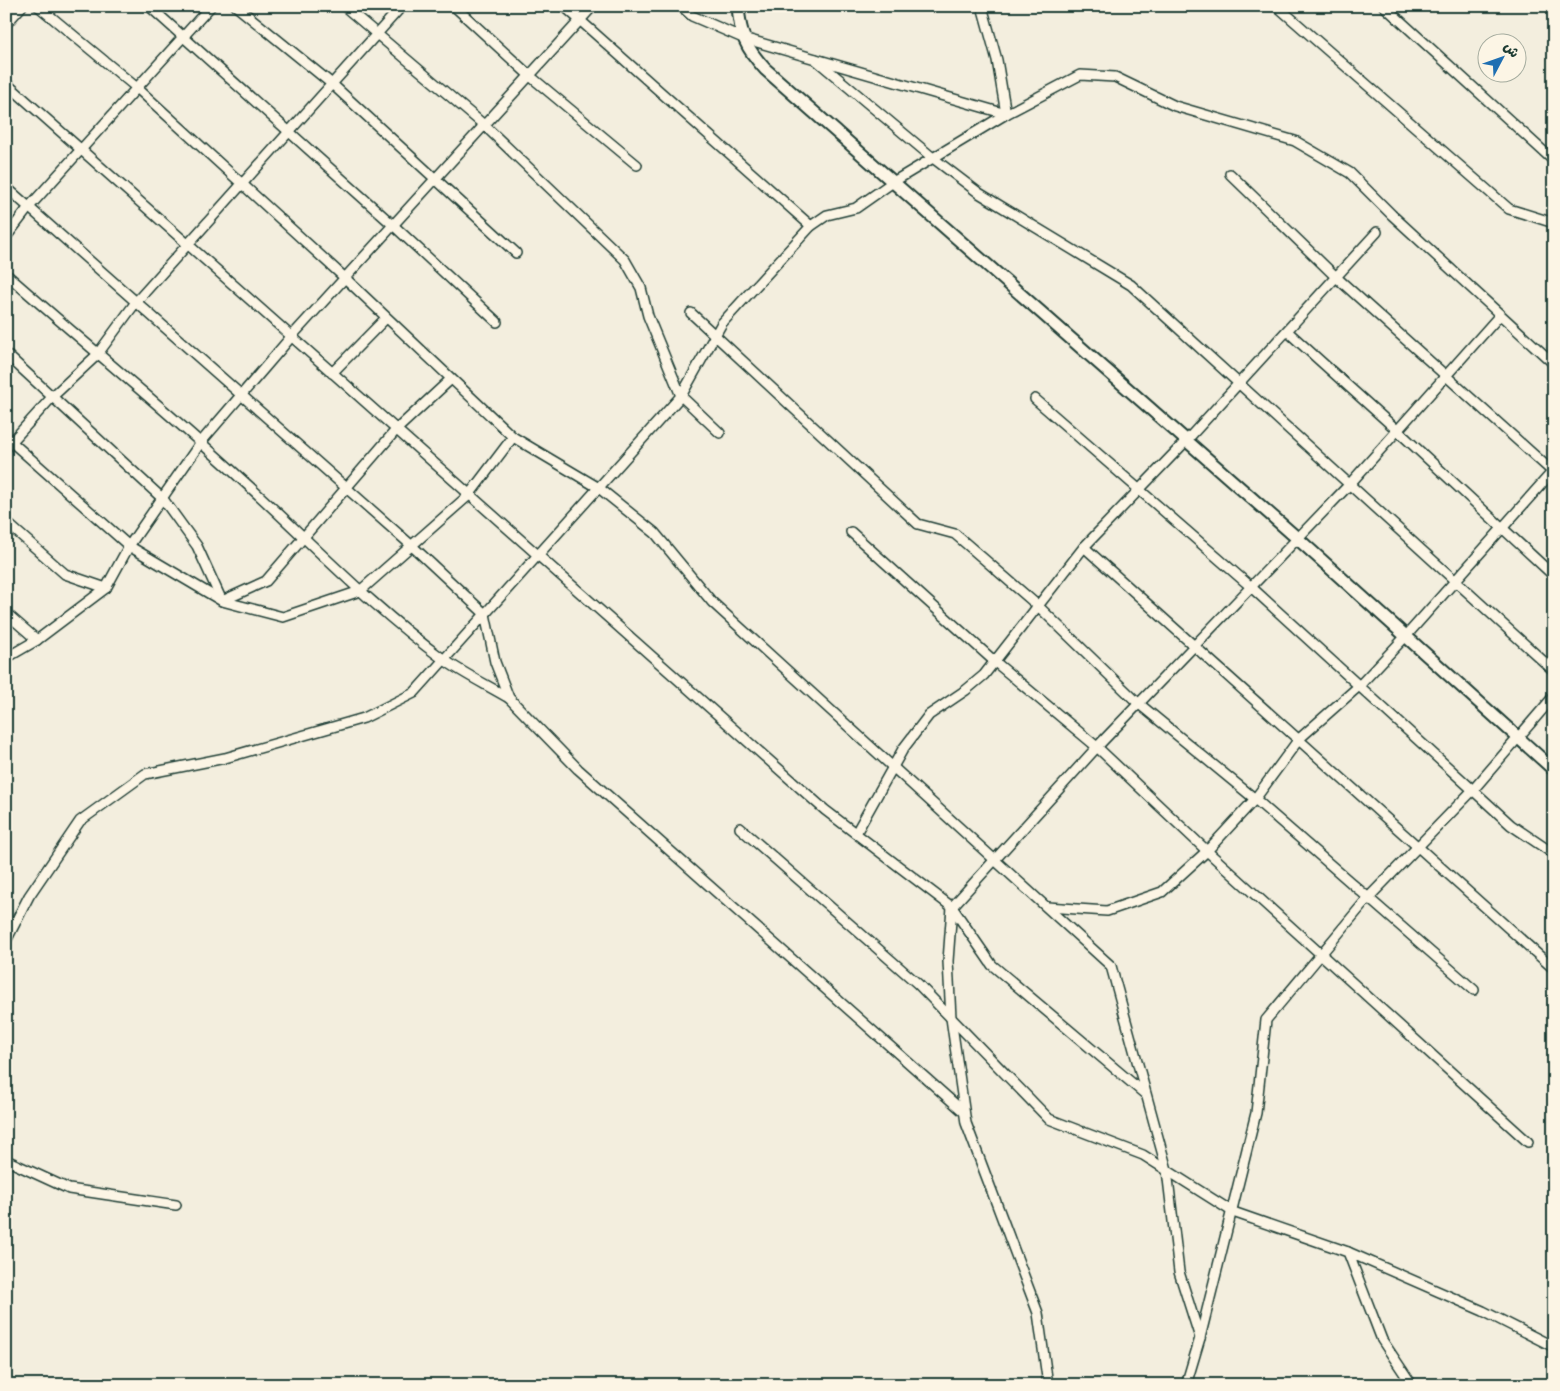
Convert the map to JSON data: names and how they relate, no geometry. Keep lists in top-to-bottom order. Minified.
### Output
{"north":"top right"}
